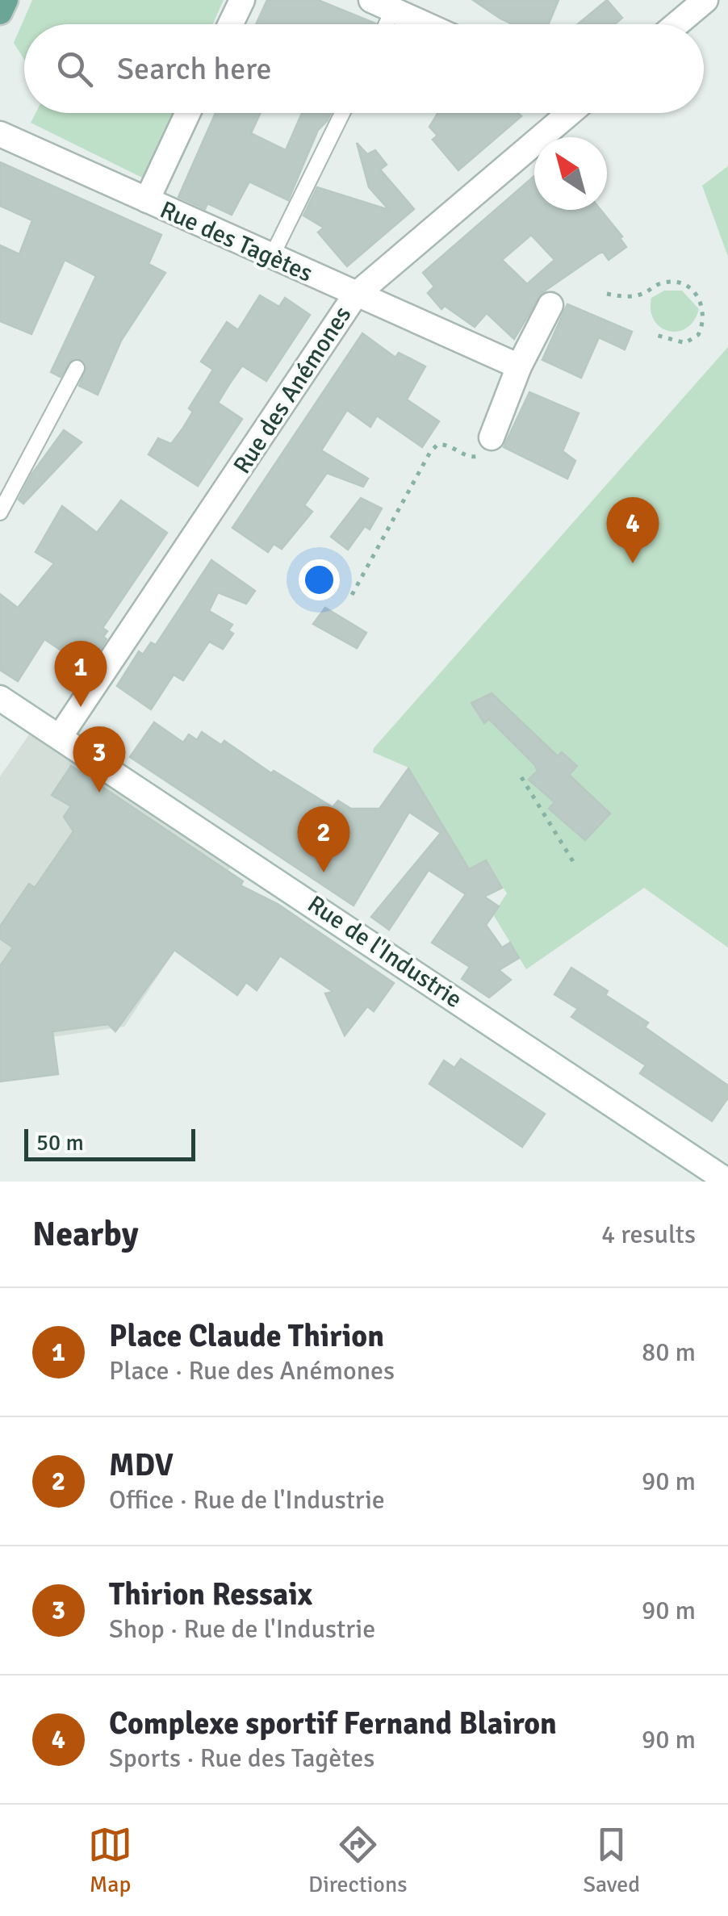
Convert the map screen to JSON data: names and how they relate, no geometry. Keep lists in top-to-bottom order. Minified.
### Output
{"streets":{"street":["Rue des Tagètes","Rue des Anémones","Rue de l'Industrie"]},"crossings":[["Rue des Tagètes","Rue des Anémones"],["Rue des Anémones","Rue de l'Industrie"]],"scale_bar":"50 m","north":"top left","page":{"search":"Search here","pins":["4","1","3","2"],"scale":"50 m","heading":["Nearby","4 results"],"list":[{"mark":"1","name":"Place Claude Thirion","note":"Place · Rue des Anémones","value":"80 m"},{"mark":"2","name":"MDV","note":"Office · Rue de l'Industrie","value":"90 m"},{"mark":"3","name":"Thirion Ressaix","note":"Shop · Rue de l'Industrie","value":"90 m"},{"mark":"4","name":"Complexe sportif Fernand Blairon","note":"Sports · Rue des Tagètes","value":"90 m"}],"nav":["Map","Directions","Saved"]}}
